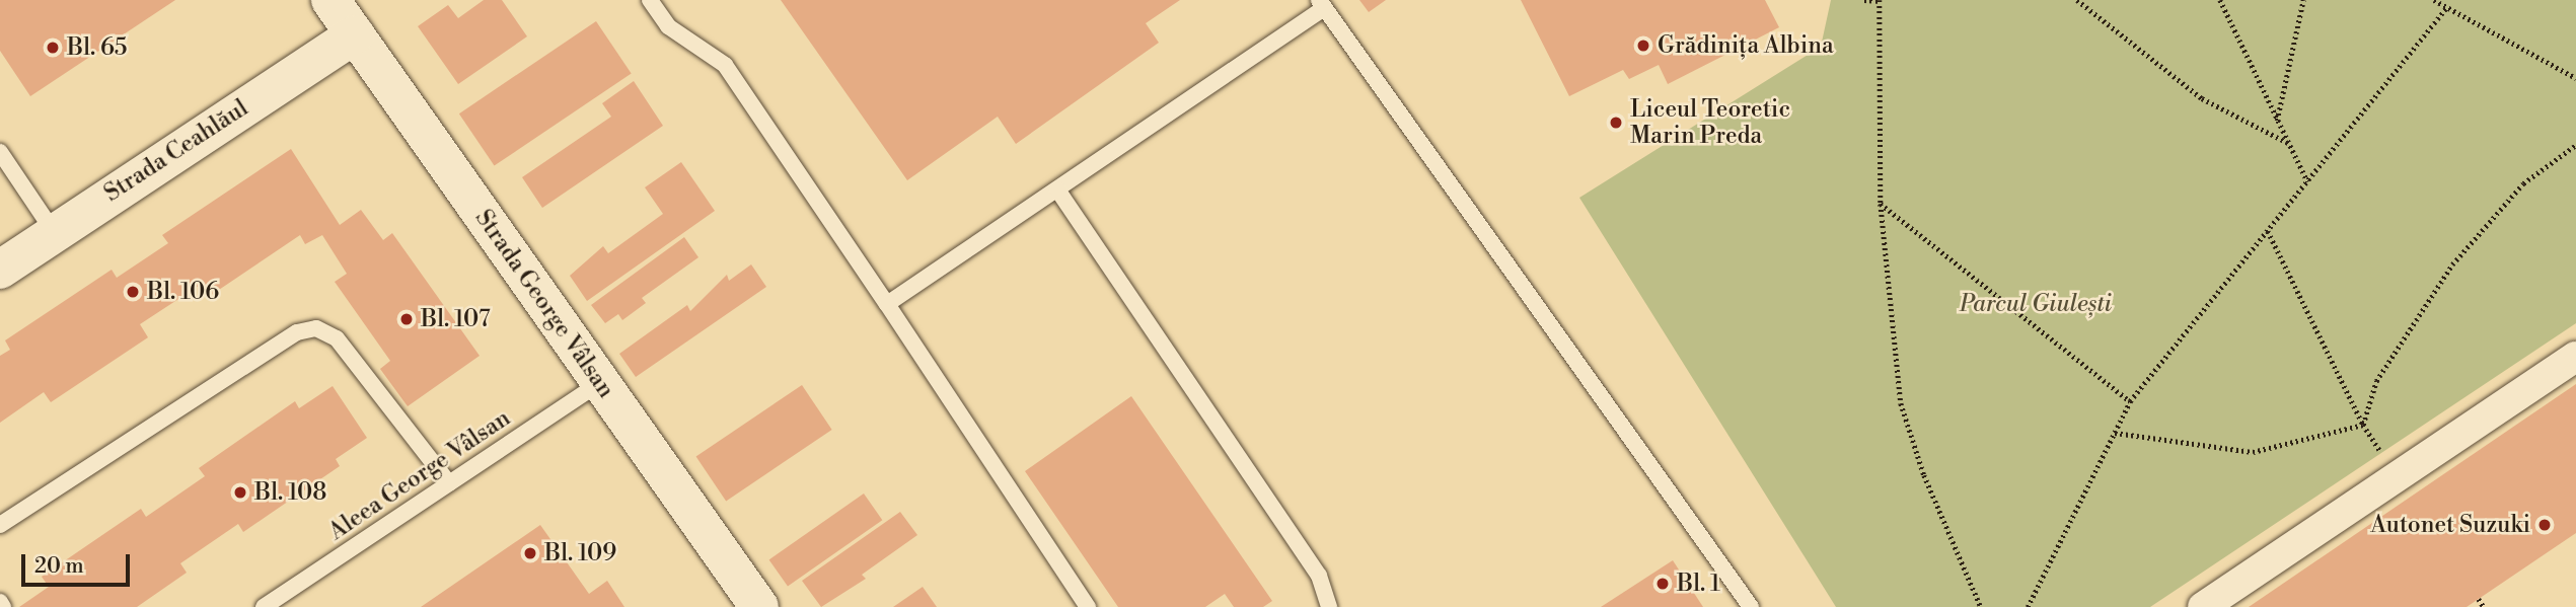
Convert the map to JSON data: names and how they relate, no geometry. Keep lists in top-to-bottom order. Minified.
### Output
{"streets":{"street":["Strada Ceahlăul","Strada George Vâlsan"],"lane":["Aleea George Vâlsan"]},"crossings":[["Strada Ceahlăul","Strada George Vâlsan"],["Strada George Vâlsan","Aleea George Vâlsan"]],"parks":["Parcul Giulești"],"places":["Grădinița Albina","Bl. 65","Liceul Teoretic Marin Preda","Bl. 106","Bl. 107","Bl. 108","Autonet Suzuki","Bl. 109","Bl. 1"],"scale_bar":"20 m"}
